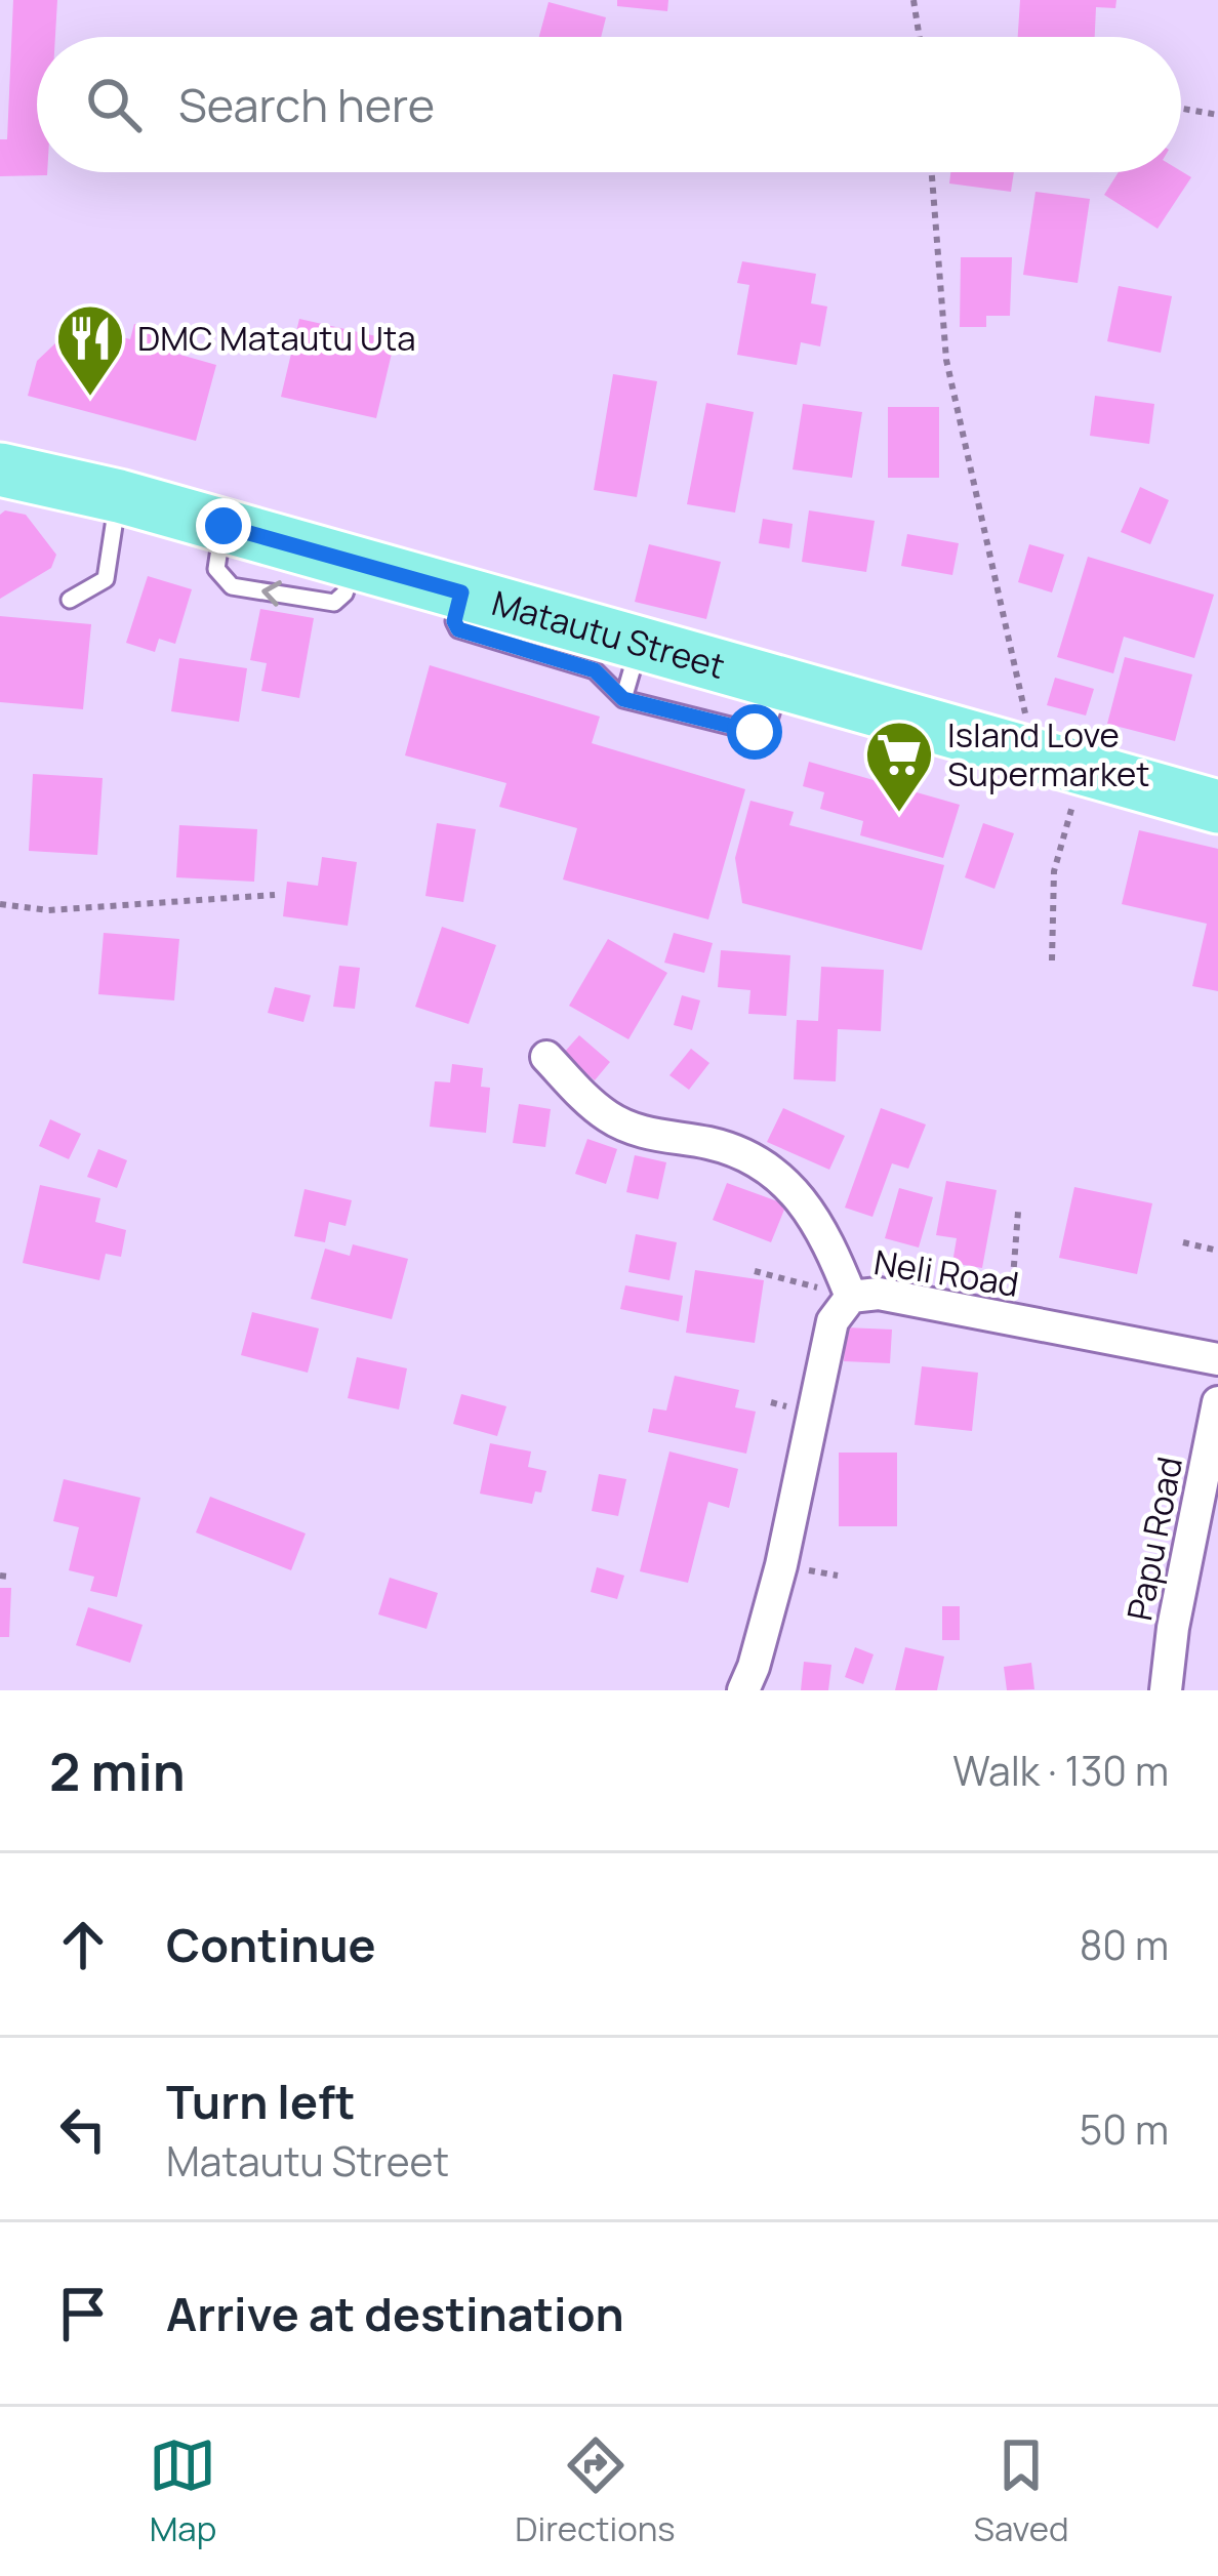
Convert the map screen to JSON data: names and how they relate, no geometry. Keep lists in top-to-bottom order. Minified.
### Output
{"streets":{"main road":["Matautu Street"],"street":["Neli Road","Papu Road"]},"places":{"restaurant":["DMC Matautu Uta"],"supermarket":["Island Love Supermarket"]},"page":{"search":"Search here","heading":["2 min","Walk · 130 m"],"list":[["Continue","80 m"],["Turn left","Matautu Street","50 m"],"Arrive at destination"],"nav":["Map","Directions","Saved"]}}
